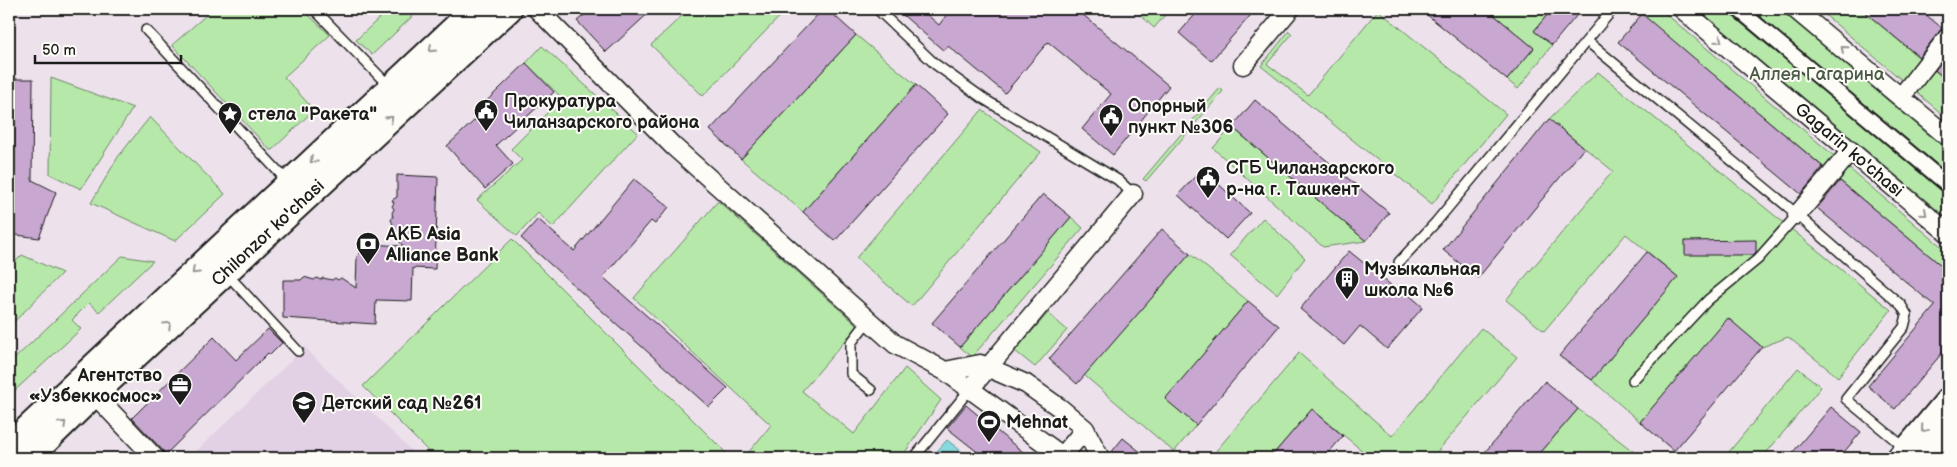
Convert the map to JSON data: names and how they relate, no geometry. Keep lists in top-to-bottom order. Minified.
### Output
{"streets":{"main road":["Chilonzor ko'chasi"],"street":["Gagarin ko'chasi"]},"parks":["Аллея Гагарина"],"places":{"public building":["Прокуратура Чиланзарского района","Опорный пункт №306","СГБ Чиланзарского р-на г. Ташкент"],"place":["стела \"Ракета\""],"bank":["АКБ Asia Alliance Bank"],"building":["Mузыкальная школа №6"],"office":["Агентство «Узбеккосмос»"],"school or university":["Детский сад №261"],"sports":["Mehnat"]},"scale_bar":"50 m"}
